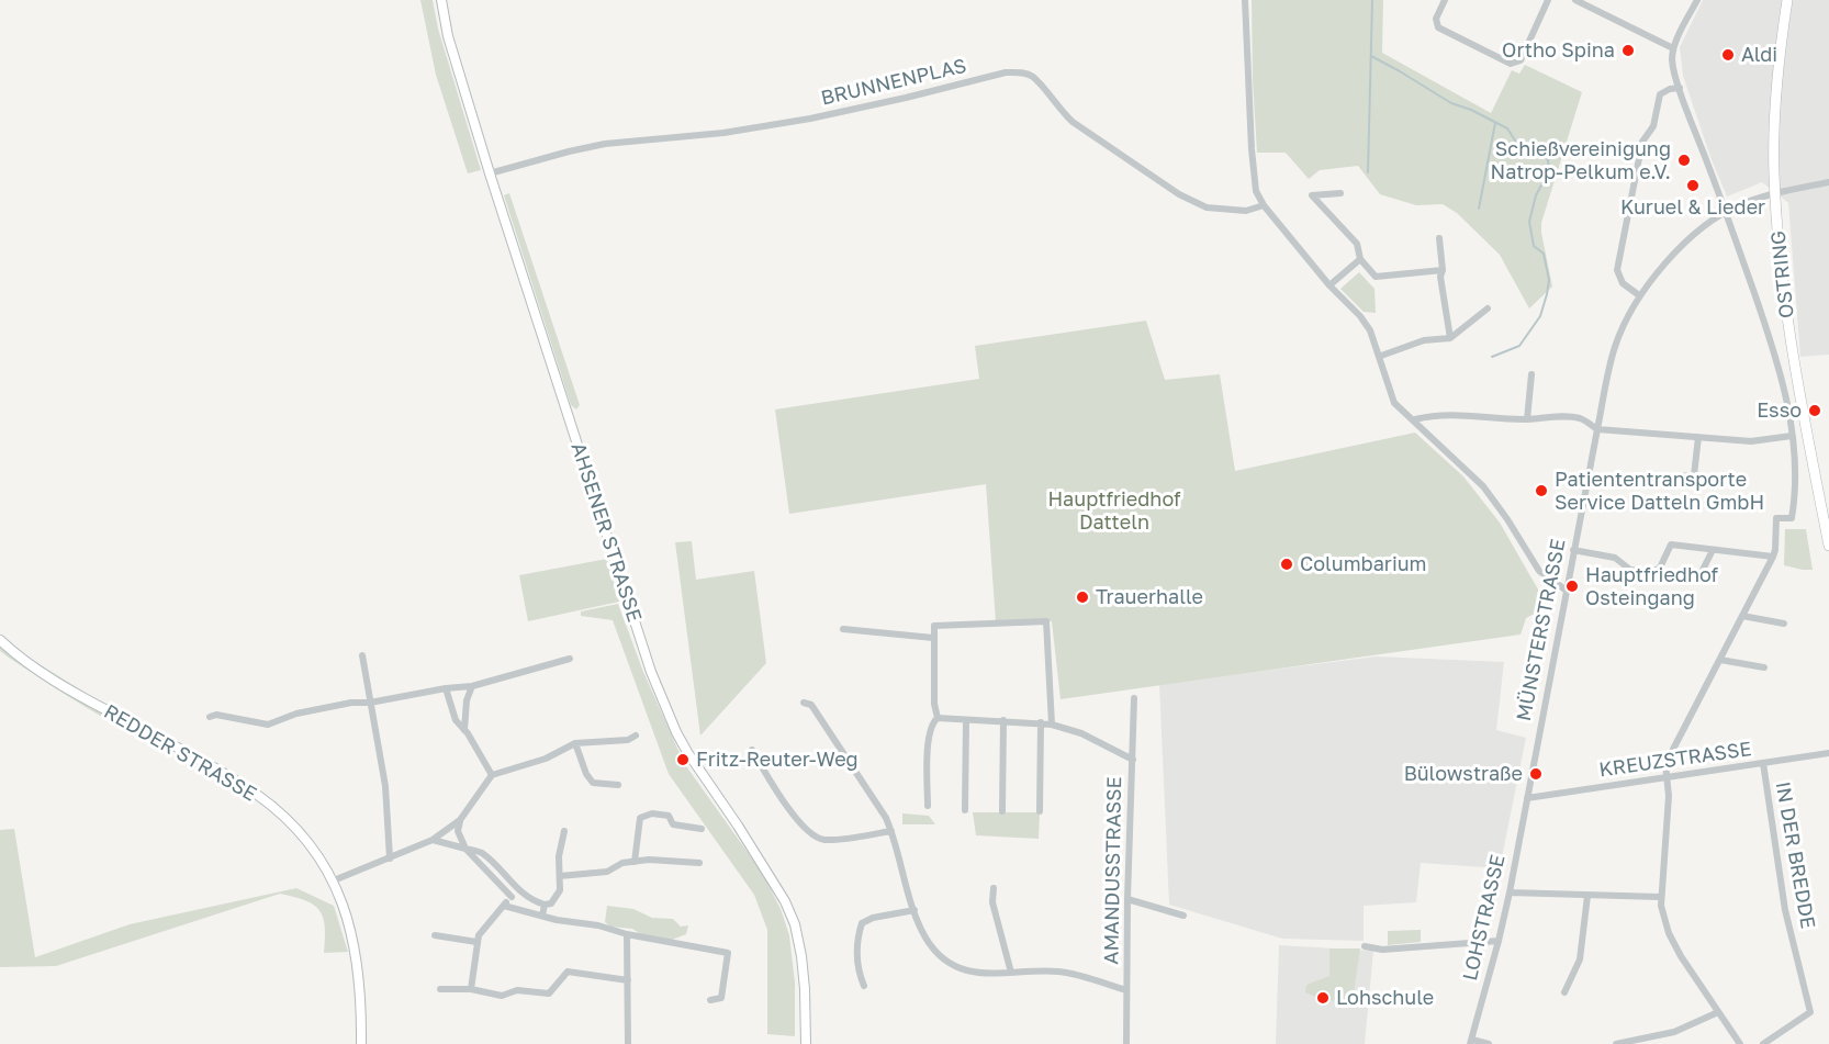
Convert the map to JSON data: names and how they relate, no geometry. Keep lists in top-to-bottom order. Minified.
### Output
{"streets":{"main road":["OSTRING","AHSENER STRASSE","REDDER STRASSE"],"street":["BRUNNENPLAS","MÜNSTERSTRASSE","KREUZSTRASSE","IN DER BREDDE","AMANDUSSTRASSE","LOHSTRASSE"]},"crossings":[["BRUNNENPLAS","AHSENER STRASSE"],["OSTRING","MÜNSTERSTRASSE"],["MÜNSTERSTRASSE","KREUZSTRASSE"],["MÜNSTERSTRASSE","LOHSTRASSE"],["KREUZSTRASSE","IN DER BREDDE"],["KREUZSTRASSE","LOHSTRASSE"]],"parks":["Hauptfriedhof Datteln"],"places":["Ortho Spina","Aldi","Schießvereinigung Natrop-Pelkum e.V.","Kuruel & Lieder","Esso","Patiententransporte Service Datteln GmbH","Columbarium","Hauptfriedhof Osteingang","Trauerhalle","Fritz-Reuter-Weg","Bülowstraße","Lohschule"]}
